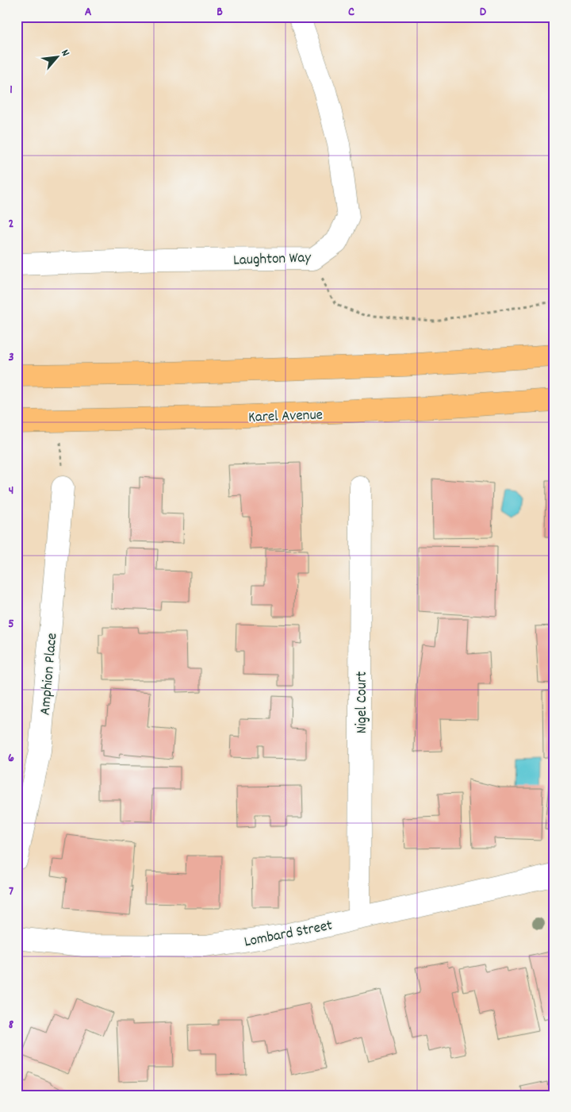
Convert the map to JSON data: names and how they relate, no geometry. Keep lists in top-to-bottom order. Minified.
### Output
{"streets":{"main road":["Karel Avenue"],"street":["Laughton Way","Amphion Place","Nigel Court","Lombard Street"]},"crossings":[["Nigel Court","Lombard Street"]],"north":"top right","grid":{"columns":["A","B","C","D"],"rows":["1","2","3","4","5","6","7","8"]}}
